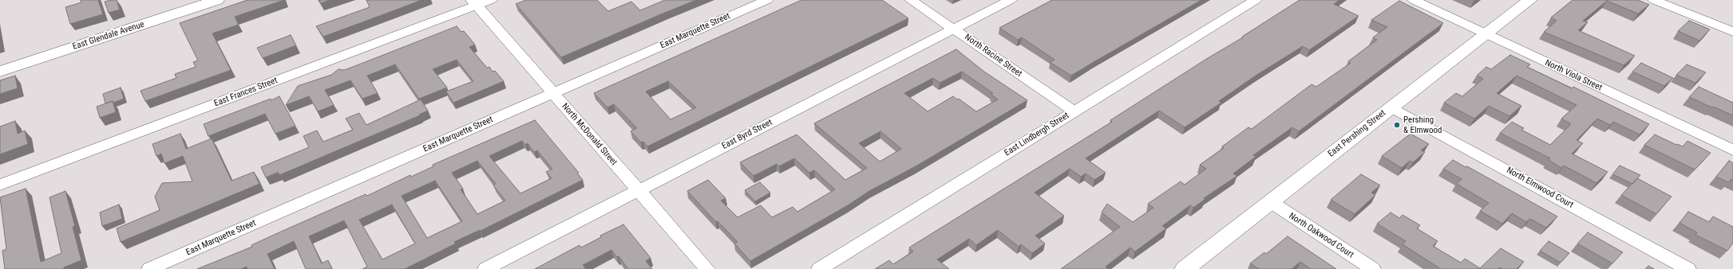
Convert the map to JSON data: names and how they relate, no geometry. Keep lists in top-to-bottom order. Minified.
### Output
{"streets":{"street":["East Marquette Street","East Glendale Avenue","North Racine Street","North Viola Street","East Frances Street","East Pershing Street","North McDonald Street","East Byrd Street","East Lindbergh Street","North Elmwood Court","North Oakwood Court"]},"crossings":[["East Marquette Street","North McDonald Street"],["North Racine Street","East Byrd Street"],["North Racine Street","East Lindbergh Street"],["North Viola Street","East Pershing Street"],["East Frances Street","North McDonald Street"],["East Pershing Street","North Elmwood Court"],["East Pershing Street","North Oakwood Court"],["North McDonald Street","East Byrd Street"]],"places":["Pershing & Elmwood"]}
